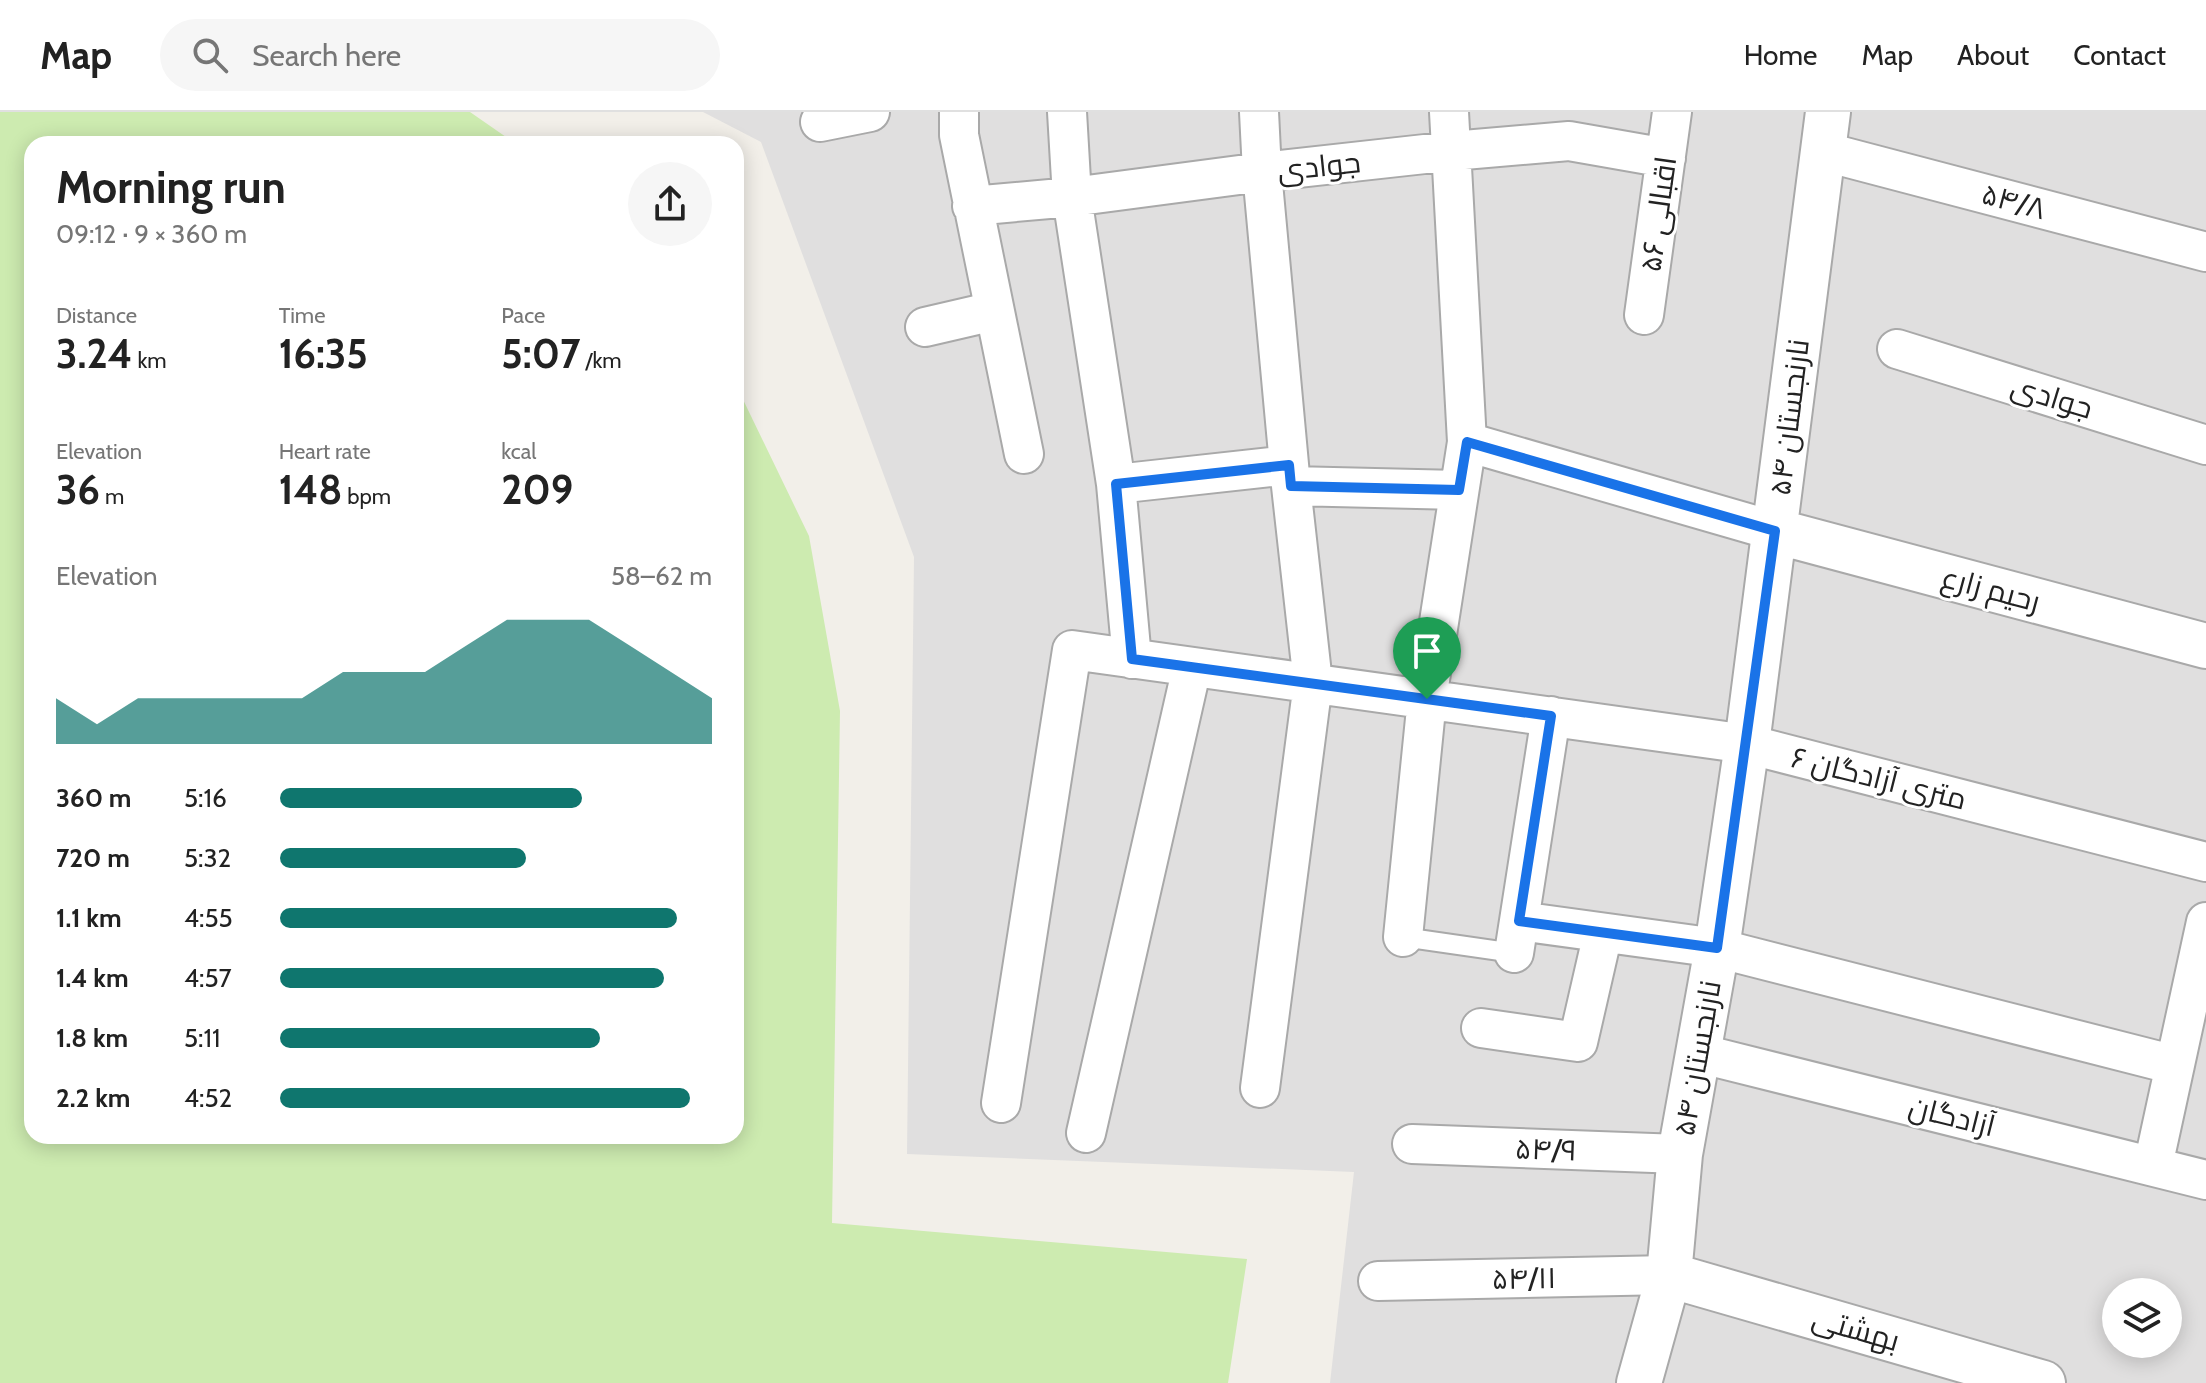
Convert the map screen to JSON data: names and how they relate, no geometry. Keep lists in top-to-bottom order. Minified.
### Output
{"streets":{"street":["جوادی","۵۴/۸","اقبالی ۵۶","نارنجستان ۵۴","رحیم زارع","۶ متری آزادگان","آزادگان","۵۴/۹","۵۴/۱۱","بهشتی"]},"crossings":[["جوادی","اقبالی ۵۶"],["۵۴/۸","نارنجستان ۵۴"],["نارنجستان ۵۴","رحیم زارع"],["نارنجستان ۵۴","۶ متری آزادگان"],["نارنجستان ۵۴","آزادگان"],["نارنجستان ۵۴","۵۴/۹"],["نارنجستان ۵۴","۵۴/۱۱"],["نارنجستان ۵۴","بهشتی"],["۵۴/۱۱","بهشتی"]],"page":{"header":"Map","search":"Search here","nav":["Home","Map","About","Contact"],"heading":["Morning run","09:12 · 9 × 360 m"],"stats":[["Distance","3.24 km"],["Time","16:35"],["Pace","5:07 /km"],["Elevation","36 m"],["Heart rate","148 bpm"],["kcal","209"]],"chart":["Elevation","58–62 m"],"list":[{"name":"360 m","note":"5:16"},{"name":"720 m","note":"5:32"},{"name":"1.1 km","note":"4:55"},{"name":"1.4 km","note":"4:57"},{"name":"1.8 km","note":"5:11"},{"name":"2.2 km","note":"4:52"}]}}
